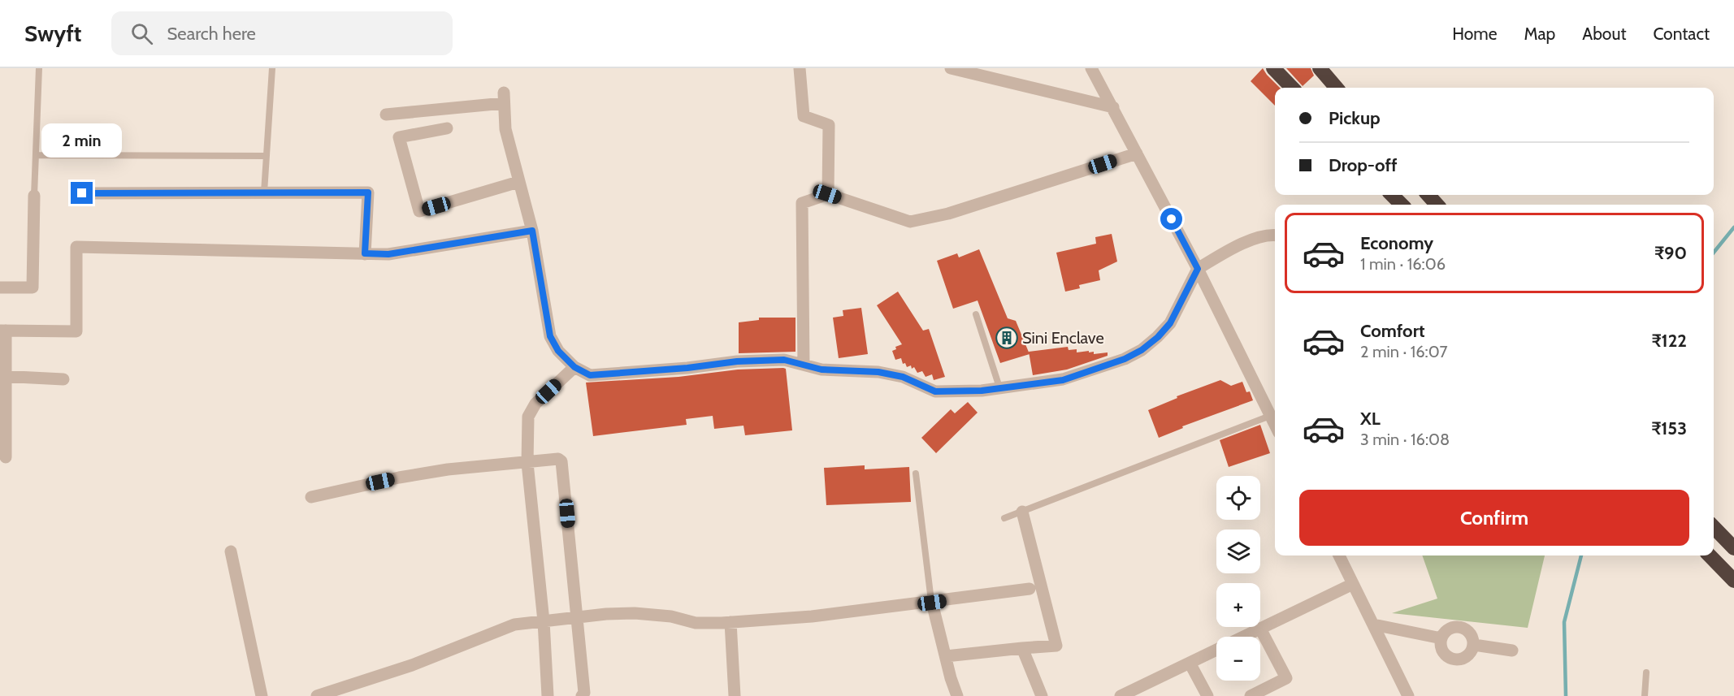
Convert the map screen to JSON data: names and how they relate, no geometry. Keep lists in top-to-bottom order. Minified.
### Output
{"places":{"building":["Sini Enclave"]},"page":{"header":"Swyft","search":"Search here","nav":["Home","Map","About","Contact"],"banner":["Pickup","Drop-off"],"bubble":"2 min","list":[{"name":"Economy","note":"1 min · 16:06","value":"₹90"},{"name":"Comfort","note":"2 min · 16:07","value":"₹122"},{"name":"XL","note":"3 min · 16:08","value":"₹153"}],"map_buttons":["+","−"],"buttons":"Confirm"}}
